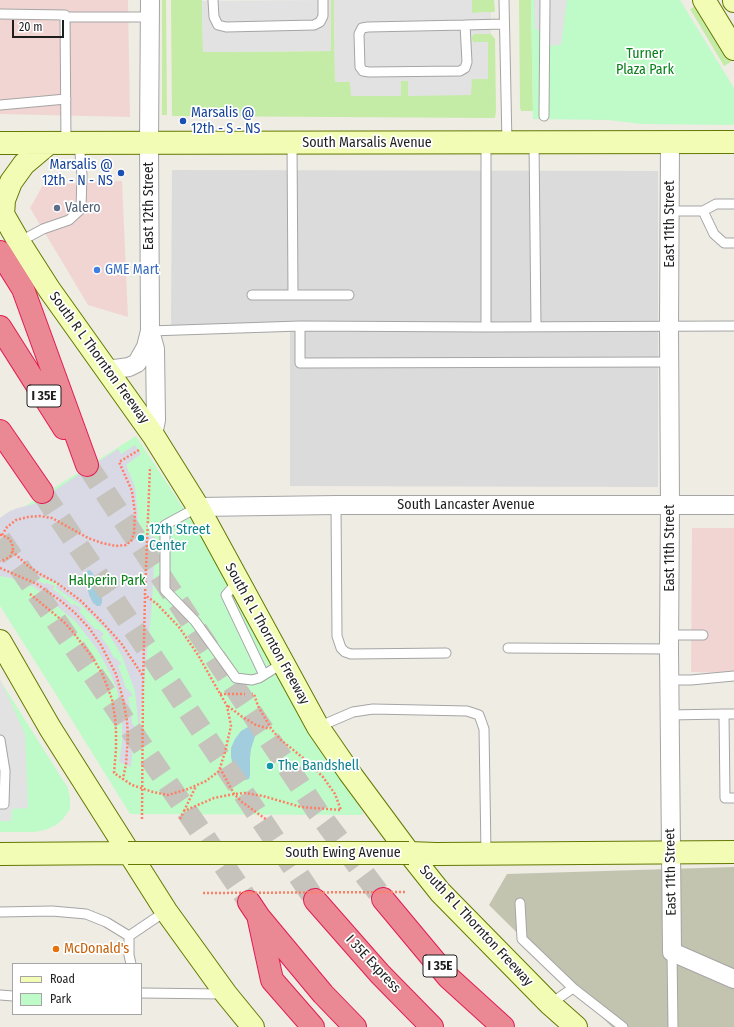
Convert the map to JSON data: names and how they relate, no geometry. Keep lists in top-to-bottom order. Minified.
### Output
{"streets":{"highway":["I 35E","I 35E Express"],"main road":["South Marsalis Avenue","South R L Thornton Freeway","South Ewing Avenue"],"street":["East 12th Street","East 11th Street","South Lancaster Avenue"]},"crossings":[["South Marsalis Avenue","East 12th Street"],["South Marsalis Avenue","East 11th Street"],["East 12th Street","South R L Thornton Freeway"],["East 11th Street","South Lancaster Avenue"],["East 11th Street","South Ewing Avenue"],["South R L Thornton Freeway","South Lancaster Avenue"],["South R L Thornton Freeway","South Ewing Avenue"]],"parks":["Turner Plaza Park","Halperin Park"],"places":["Marsalis @ 12th - S - NS","Marsalis @ 12th - N - NS","Valero","GME Mart","12th Street Center","The Bandshell","McDonald's"],"legend":["Road","Park"],"scale_bar":"20 m"}
